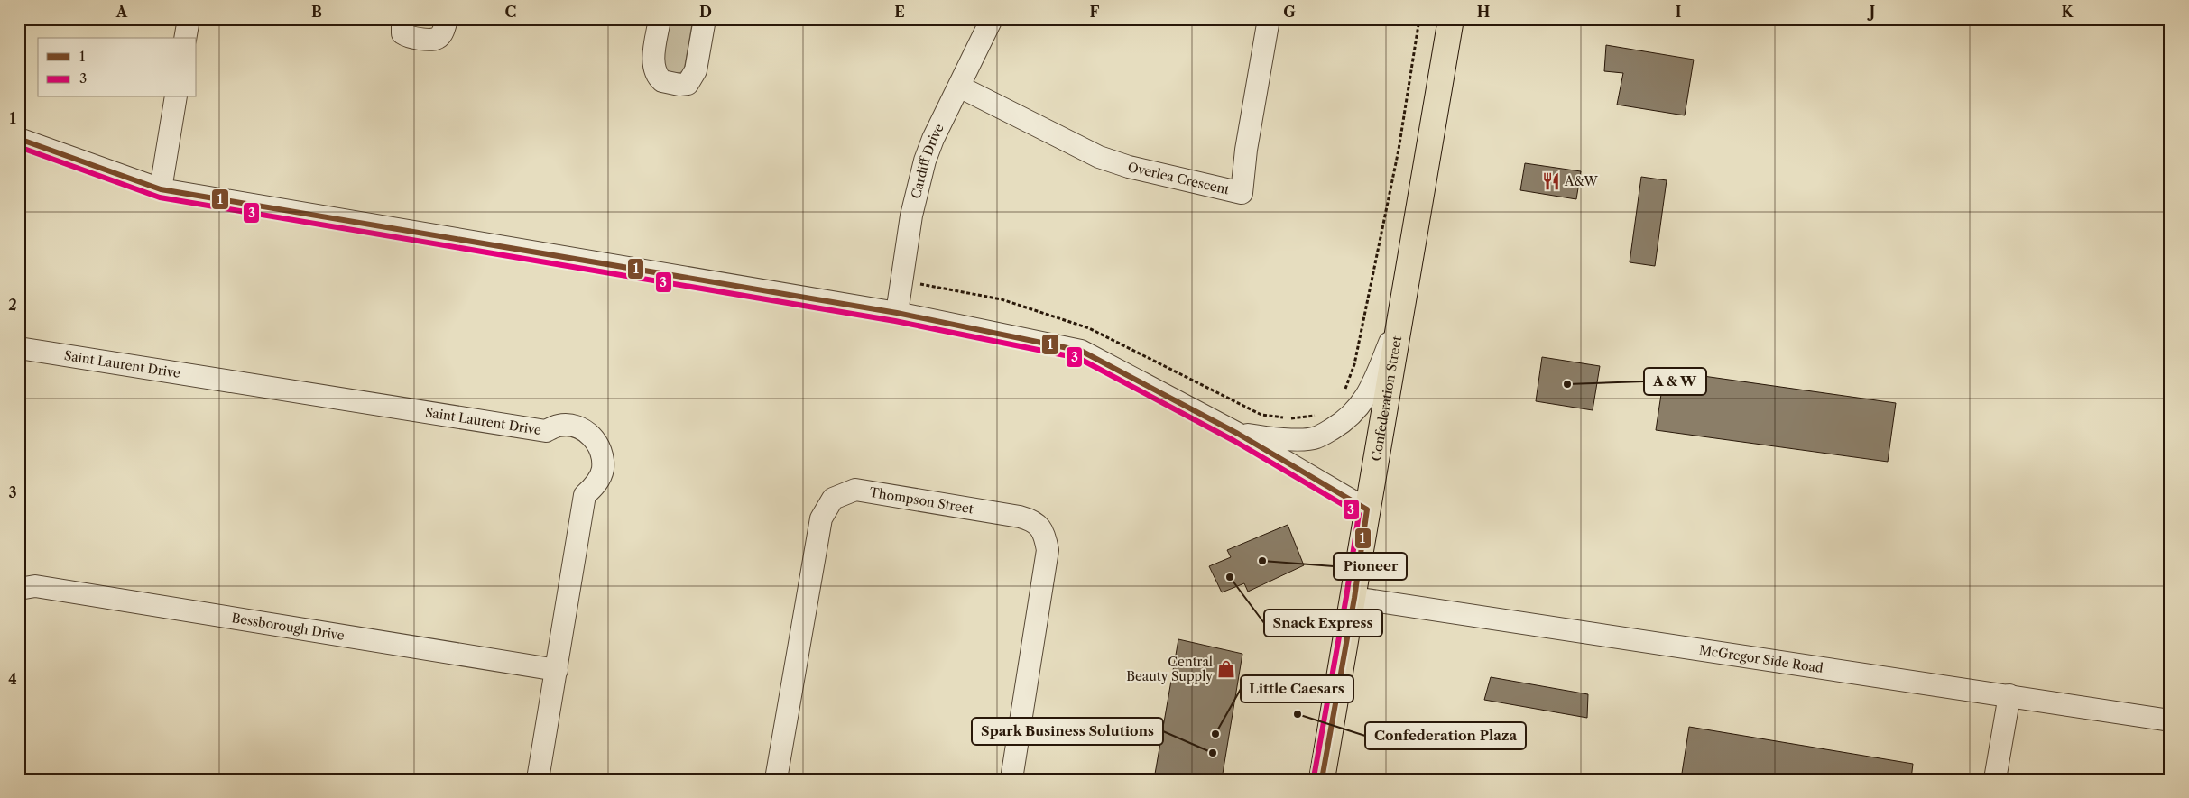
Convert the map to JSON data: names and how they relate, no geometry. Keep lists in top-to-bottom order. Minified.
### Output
{"streets":{"main road":["Confederation Street"],"street":["Cardiff Drive","Overlea Crescent","Saint Laurent Drive","Thompson Street","Bessborough Drive","McGregor Side Road"]},"crossings":[["Cardiff Drive","Overlea Crescent"],["Saint Laurent Drive","Bessborough Drive"],["Confederation Street","McGregor Side Road"]],"places":{"restaurant":["A&W"],"other":["A & W","Pioneer","Snack Express","Confederation Plaza","Little Caesars","Spark Business Solutions"],"shop":["Central Beauty Supply"]},"lines":["transit line 1","transit line 3"],"legend":["1","3"],"grid":{"columns":["A","B","C","D","E","F","G","H","I","J","K"],"rows":["1","2","3","4"]}}
